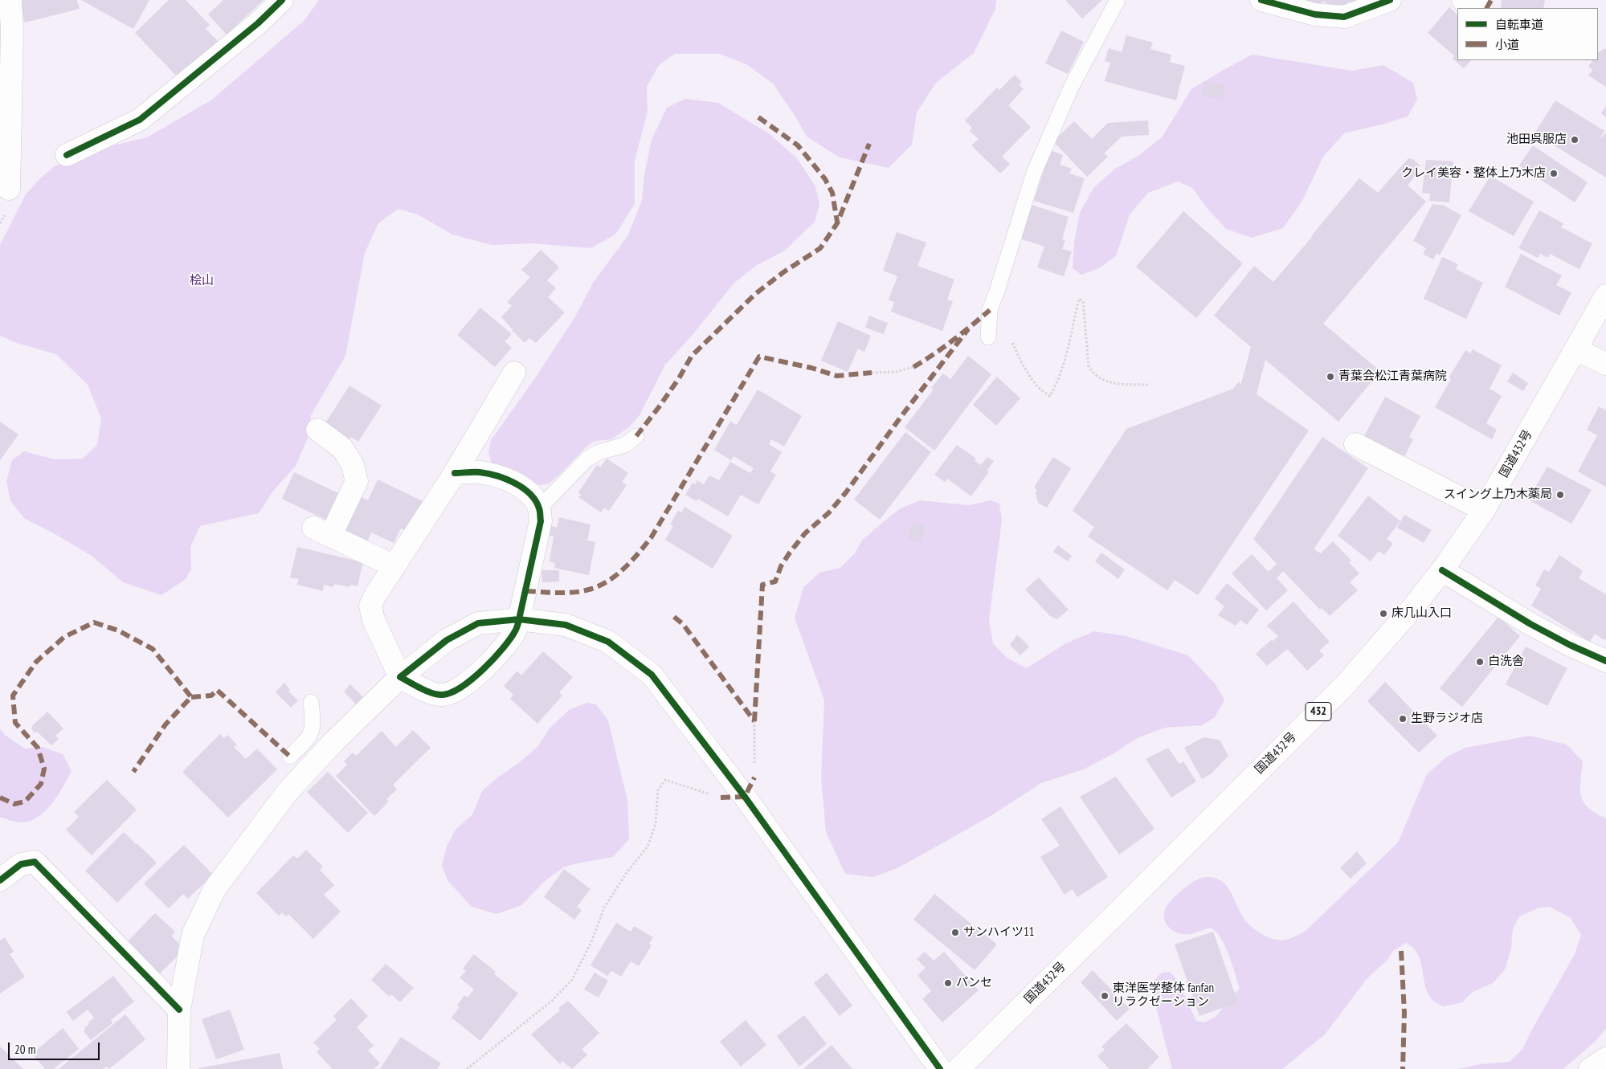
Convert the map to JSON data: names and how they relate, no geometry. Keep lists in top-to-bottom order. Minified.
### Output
{"streets":{"main road":["国道432号","432"]},"parks":["桧山"],"places":["池田呉服店","クレイ美容・整体上乃木店","青葉会松江青葉病院","スイング上乃木薬局","床几山入口","白洗舎","生野ラジオ店","サンハイツ11","パンセ","東洋医学整体 fanfan リラクゼーション"],"legend":["自転車道","小道"],"scale_bar":"20 m"}
